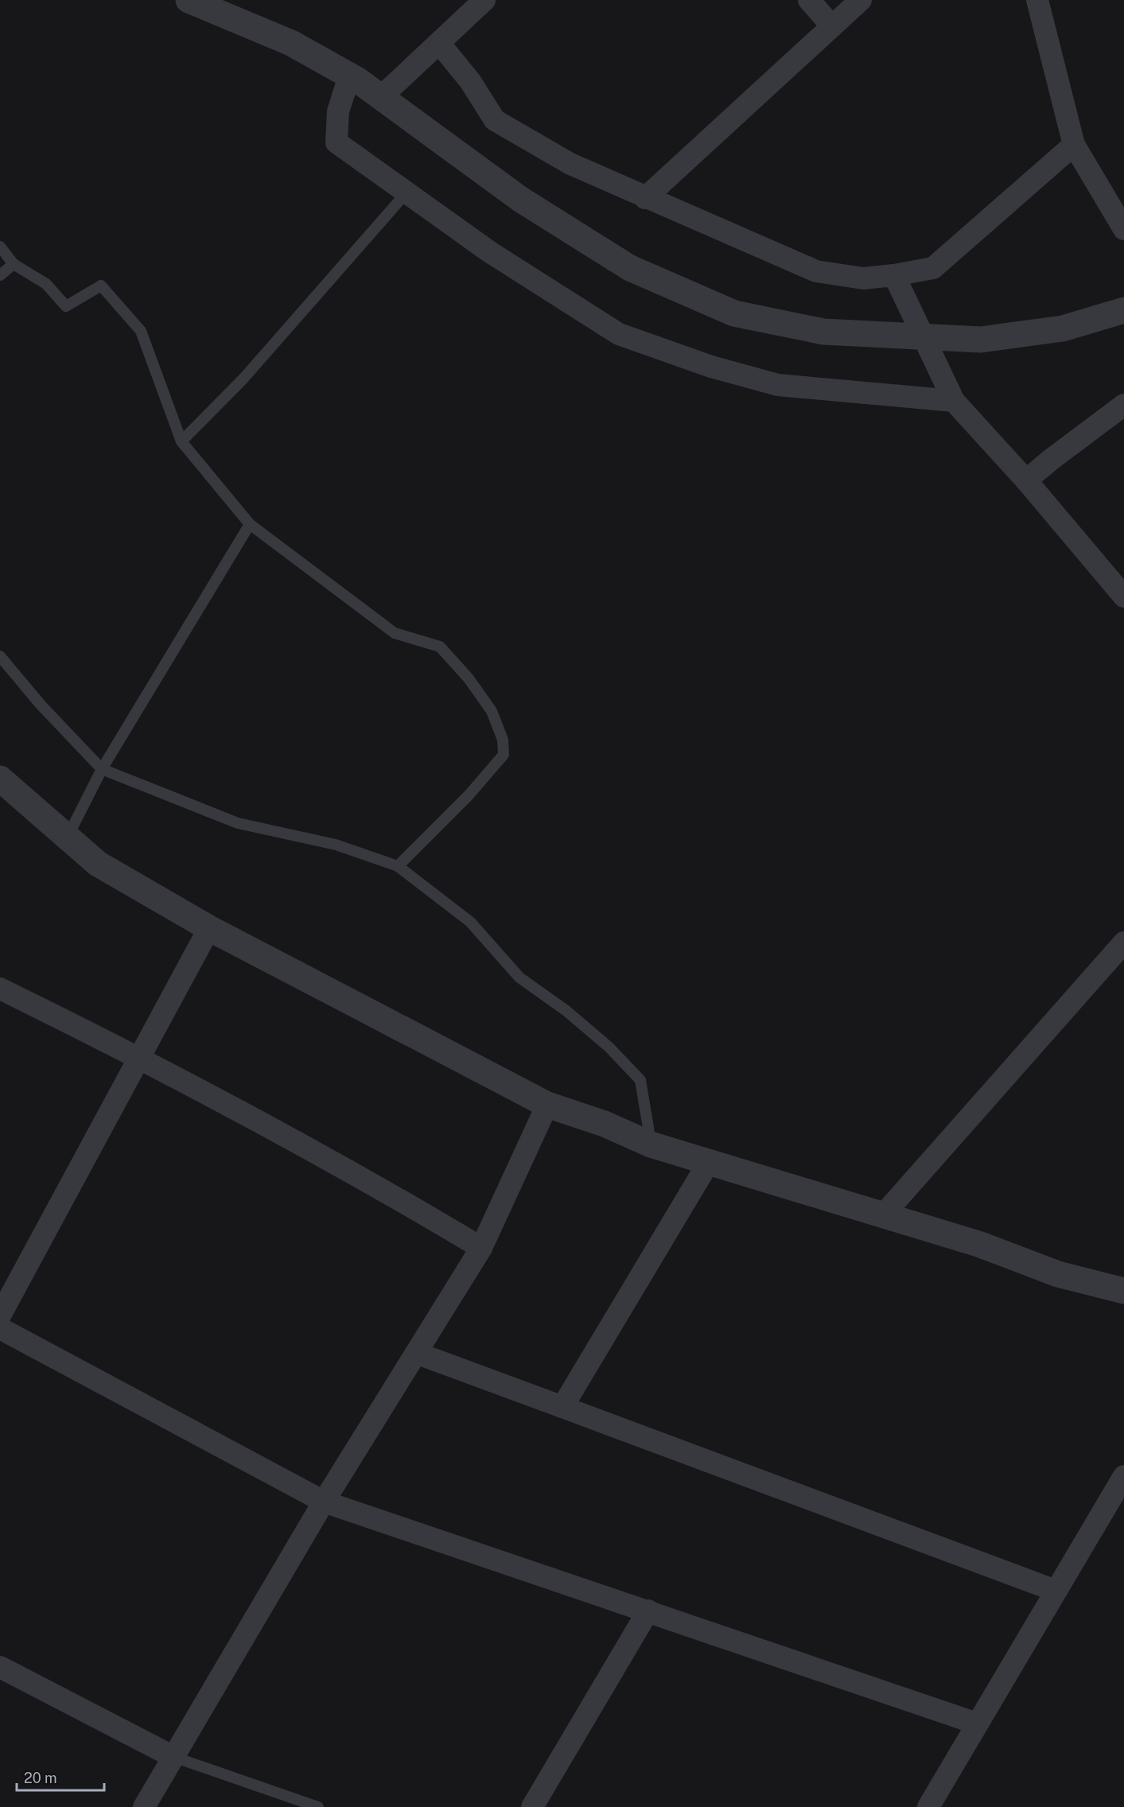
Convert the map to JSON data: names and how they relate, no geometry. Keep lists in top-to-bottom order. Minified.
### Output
{"scale_bar":"20 m"}
